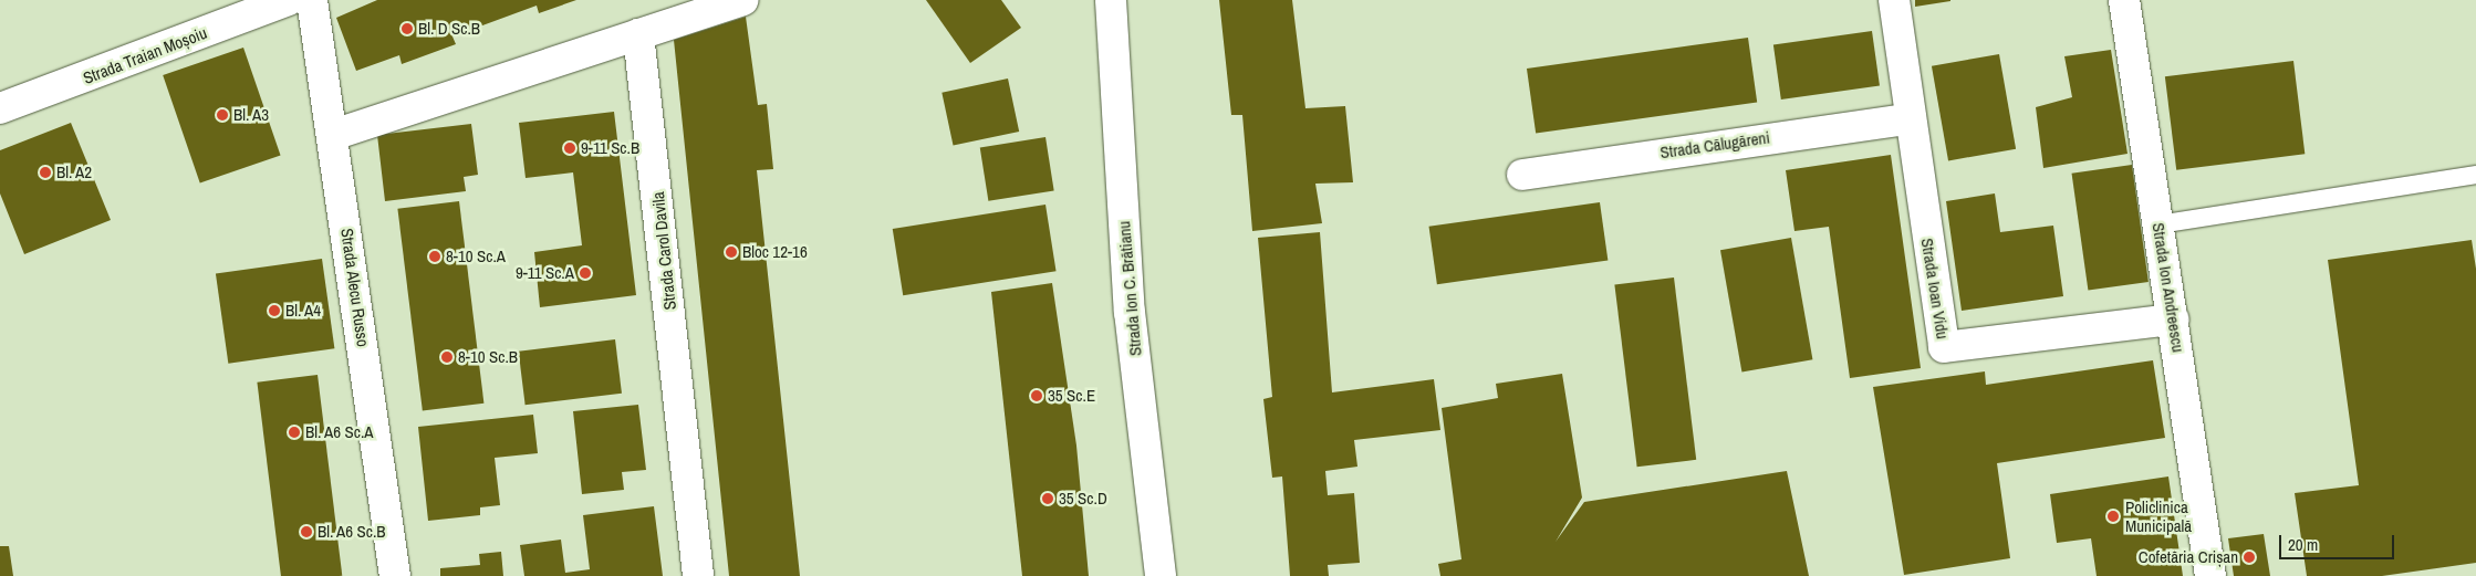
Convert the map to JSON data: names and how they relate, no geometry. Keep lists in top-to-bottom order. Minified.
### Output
{"streets":{"street":["Strada Traian Moșoiu","Strada Călugăreni","Strada Carol Davila","Strada Alecu Russo","Strada Ion Andreescu","Strada Ion C. Brătianu","Strada Ioan Vidu"]},"crossings":[["Strada Călugăreni","Strada Ioan Vidu"],["Strada Ion Andreescu","Strada Ioan Vidu"]],"places":["Bl. D Sc.B","Bl. A3","9-11 Sc.B","Bl. A2","Bloc 12-16","8-10 Sc.A","9-11 Sc.A","Bl. A4","8-10 Sc.B","35 Sc.E","Bl. A6 Sc.A","35 Sc.D","Policlinica Municipală","Bl. A6 Sc.B","Cofetăria Crișan"],"scale_bar":"20 m"}
